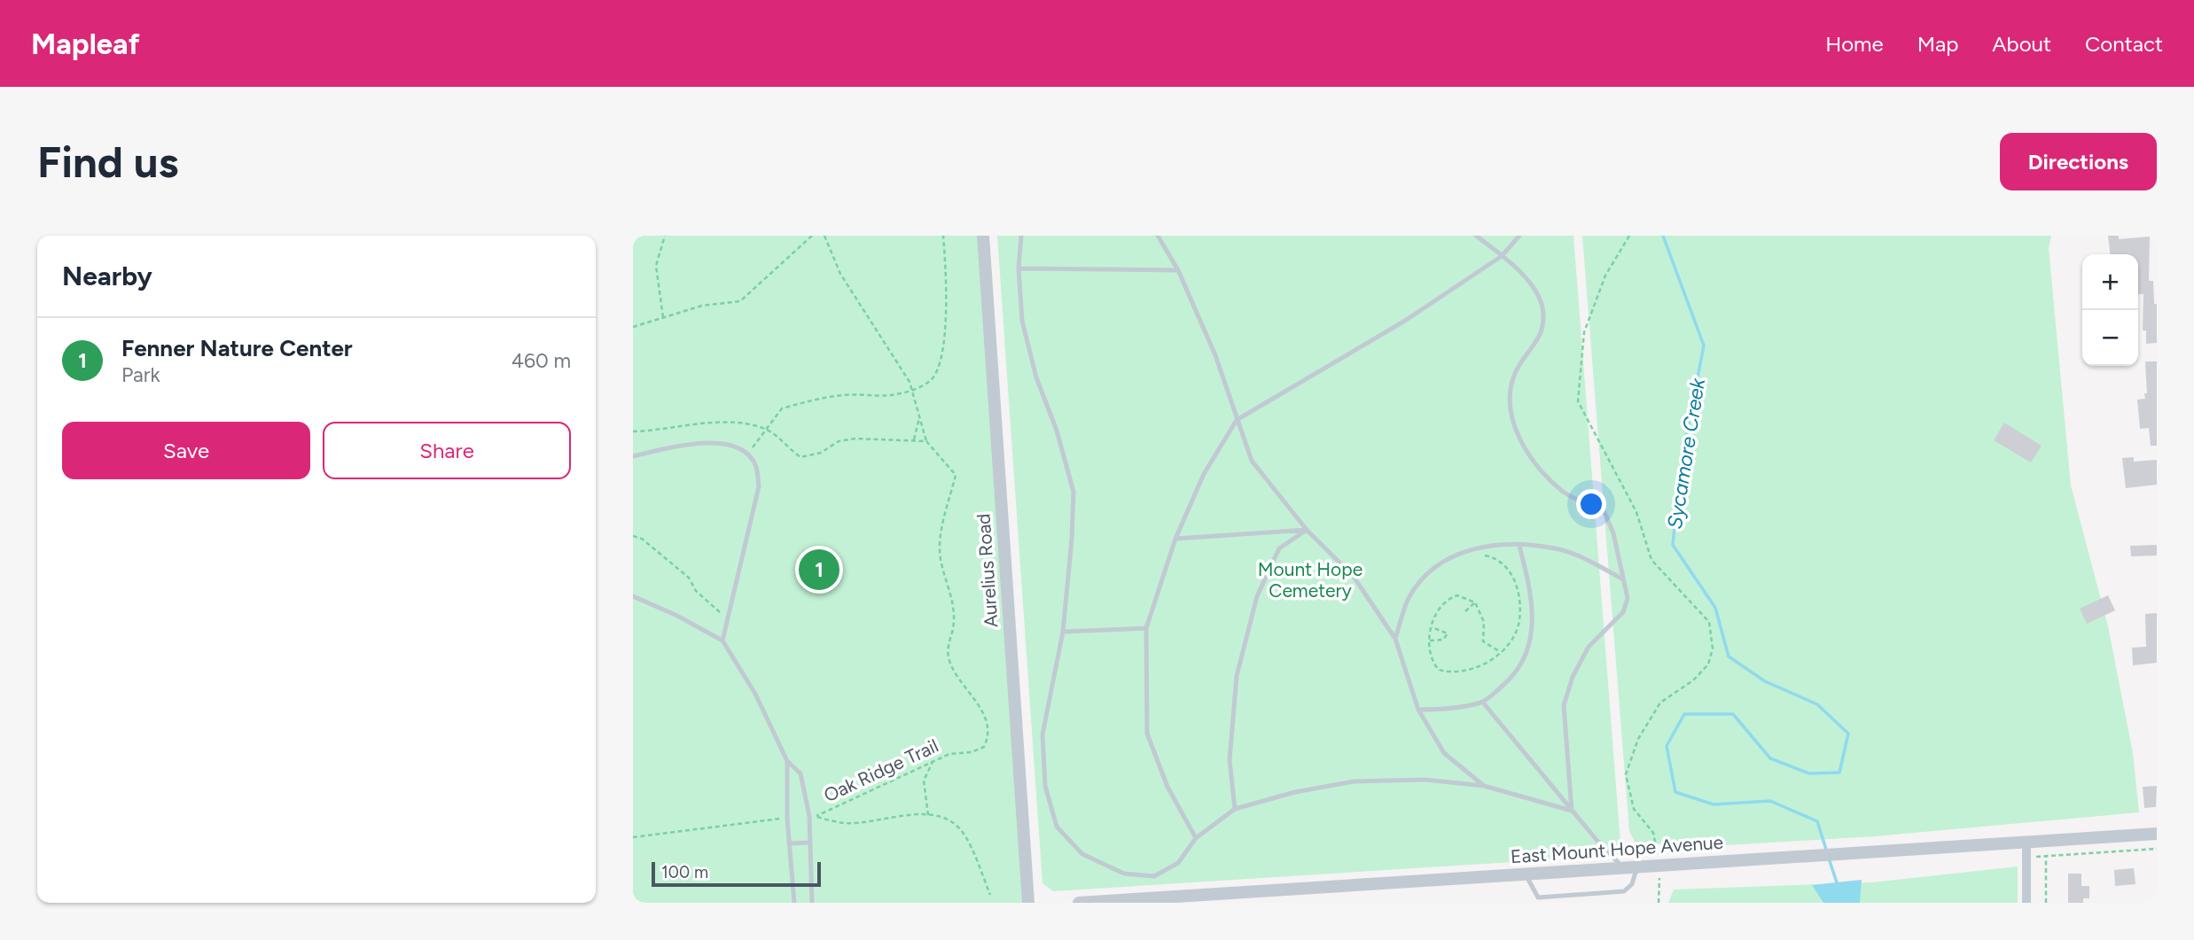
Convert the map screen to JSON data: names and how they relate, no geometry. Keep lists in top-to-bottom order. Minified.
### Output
{"streets":{"street":["Aurelius Road","East Mount Hope Avenue"],"path":["Oak Ridge Trail"]},"water":["Sycamore Creek"],"parks":["Mount Hope Cemetery"],"scale_bar":"100 m","page":{"header":"Mapleaf","nav":["Home","Map","About","Contact"],"buttons":["Directions",["Save","Share"]],"title":"Find us","heading":"Nearby","map_buttons":["+","−"],"list":[{"mark":"1","name":"Fenner Nature Center","note":"Park","value":"460 m"}],"pins":"1","scale":"100 m"}}
